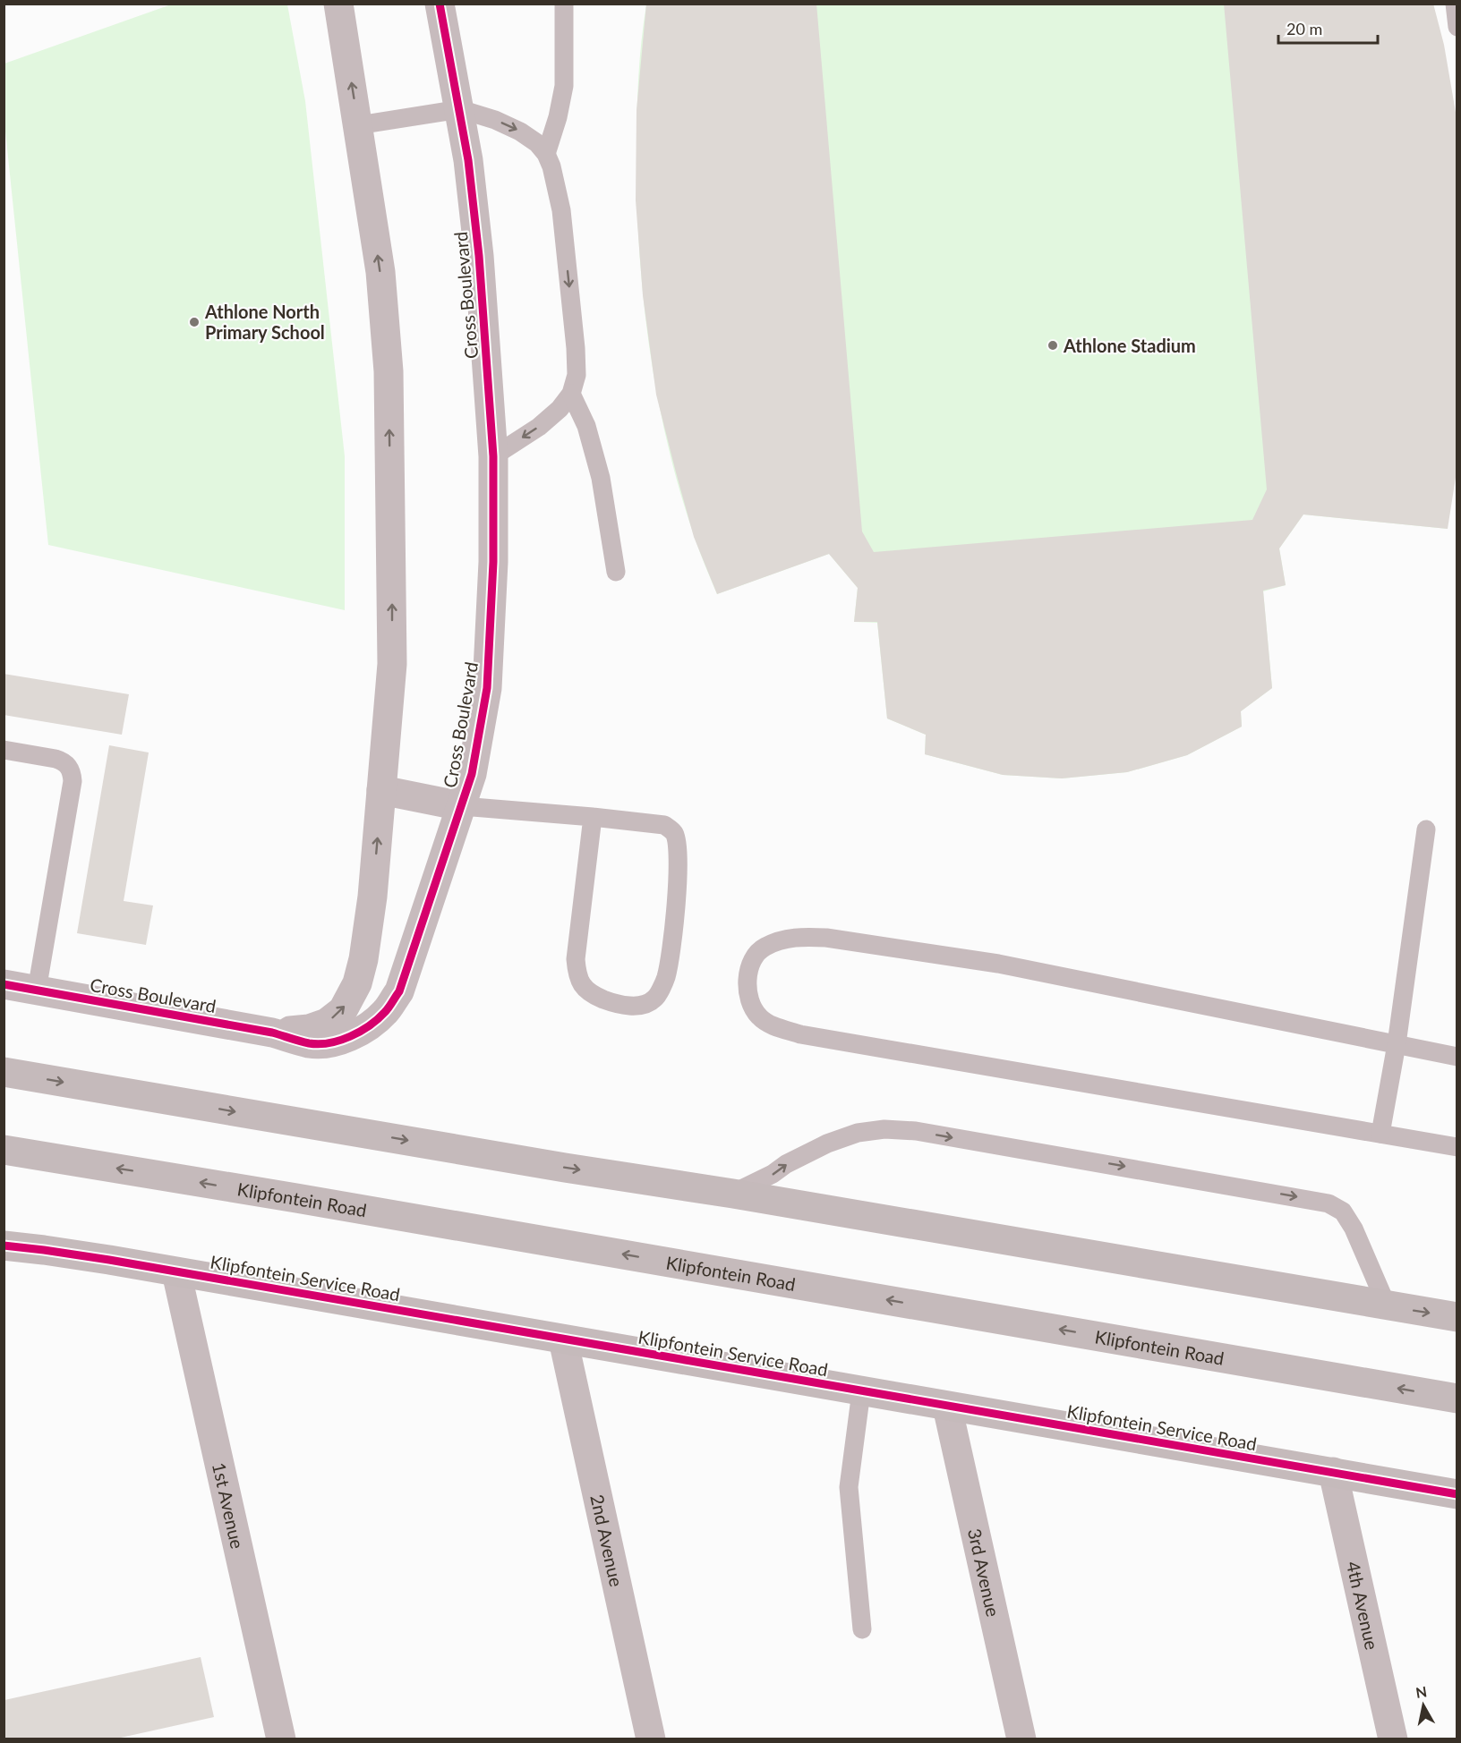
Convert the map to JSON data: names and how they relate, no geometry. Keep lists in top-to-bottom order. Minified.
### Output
{"streets":{"main road":["Klipfontein Road","Klipfontein Service Road"],"street":["Cross Boulevard","1st Avenue","2nd Avenue","3rd Avenue","4th Avenue"]},"crossings":[["Klipfontein Service Road","1st Avenue"],["Klipfontein Service Road","2nd Avenue"],["Klipfontein Service Road","3rd Avenue"],["Klipfontein Service Road","4th Avenue"]],"places":["Athlone North Primary School","Athlone Stadium"],"scale_bar":"20 m","north":"top"}
